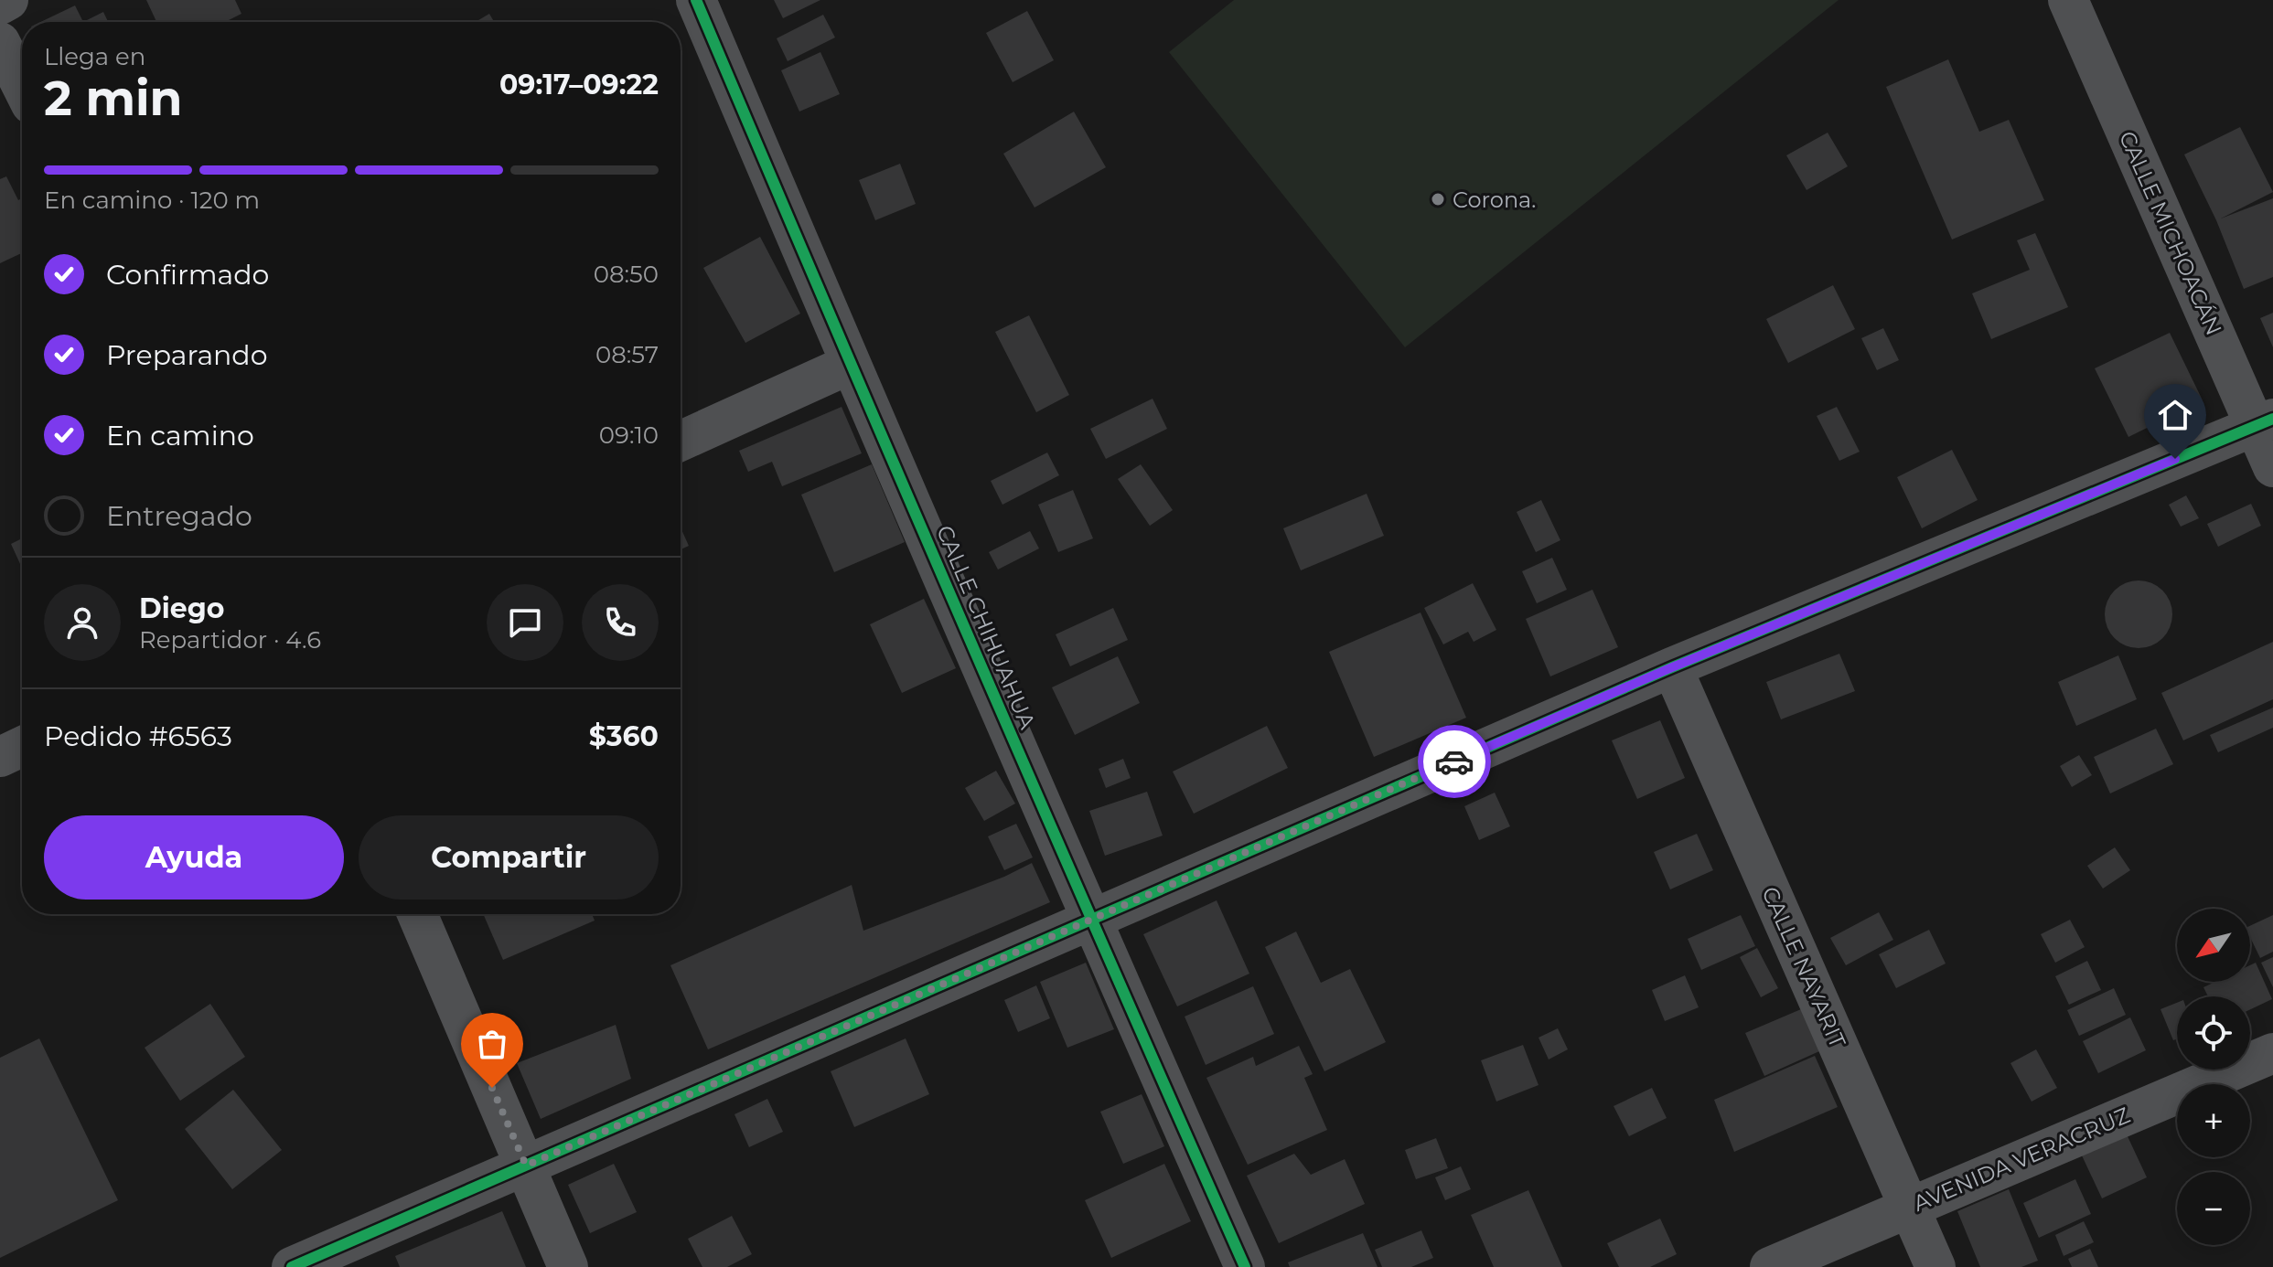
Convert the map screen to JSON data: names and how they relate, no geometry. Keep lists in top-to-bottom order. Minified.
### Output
{"streets":{"street":["CALLE MICHOACÁN","CALLE CHIHUAHUA","CALLE NAYARIT","AVENIDA VERACRUZ"]},"crossings":[["CALLE NAYARIT","AVENIDA VERACRUZ"]],"places":["Corona."],"north":"bottom left","page":{"heading":["2 min","Llega en","09:17–09:22"],"panel":["Diego","Repartidor · 4.6","Pedido #6563","$360"],"bar":"En camino · 120 m","list":[["Confirmado","08:50"],["Preparando","08:57"],["En camino","09:10"],"Entregado"],"buttons":["Ayuda","Compartir"],"map_buttons":["+","−"]}}
